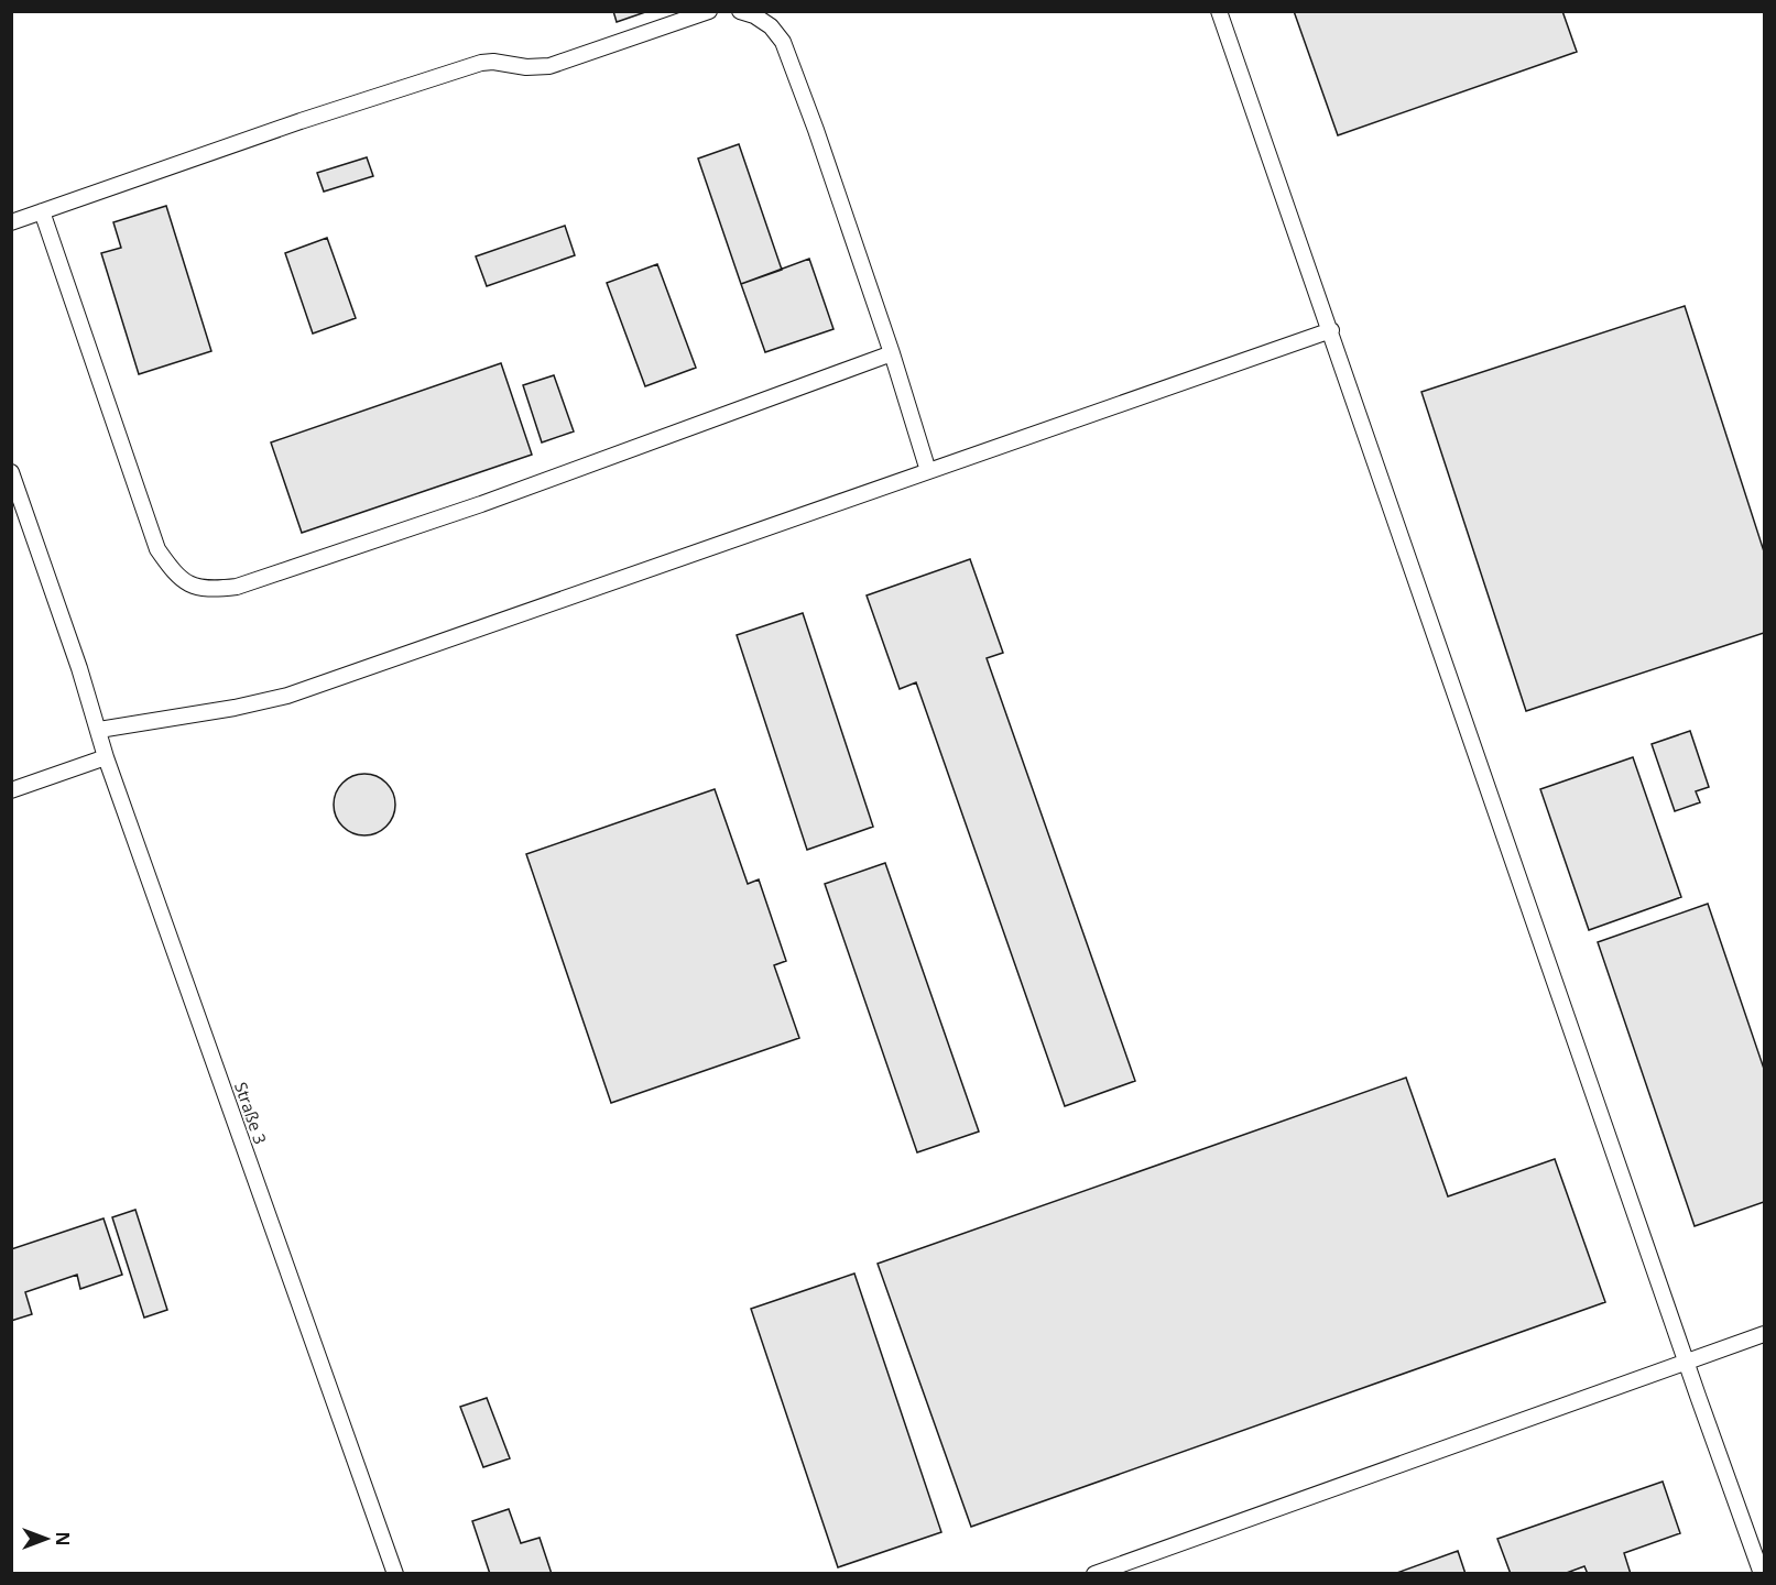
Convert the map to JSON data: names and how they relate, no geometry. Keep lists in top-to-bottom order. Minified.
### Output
{"streets":{"lane":["Straße 3"]},"north":"right"}
